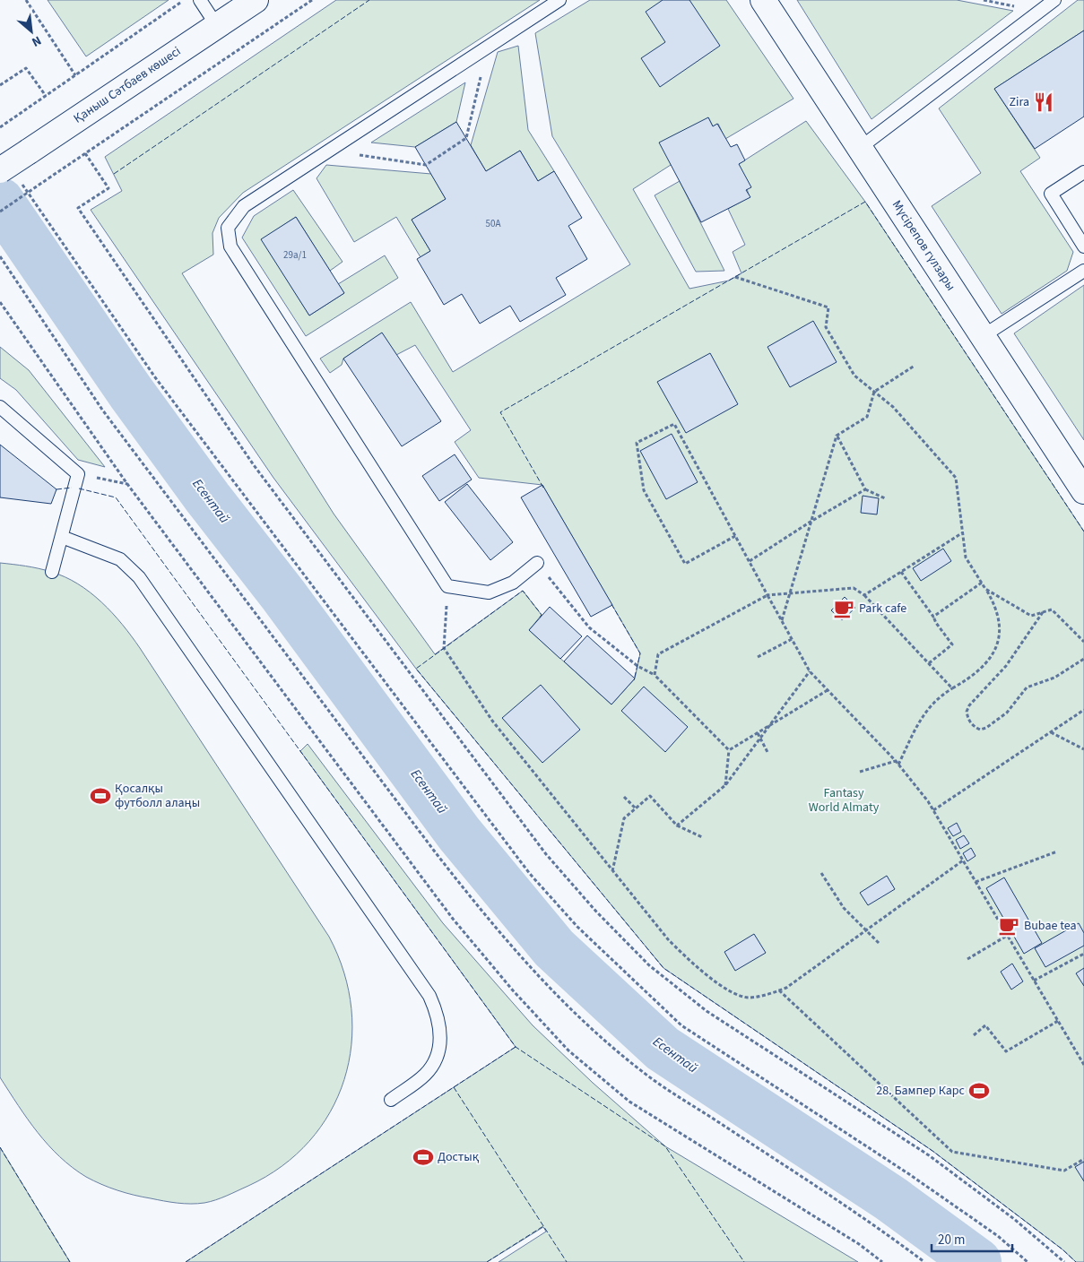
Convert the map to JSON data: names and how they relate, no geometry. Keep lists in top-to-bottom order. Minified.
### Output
{"streets":{"street":["Қаныш Сәтбаев көшесі","Мүсірепов гүлзары"]},"water":["Есентай"],"parks":["Fantasy World Almaty"],"places":{"restaurant":["Zira"],"cafe":["Park cafe","Bubae tea"],"sports":["Қосалқы футболл алаңы","28. Бампер Карс","Достық"]},"house_numbers":["50А","29а/1"],"scale_bar":"20 m","north":"bottom right"}
